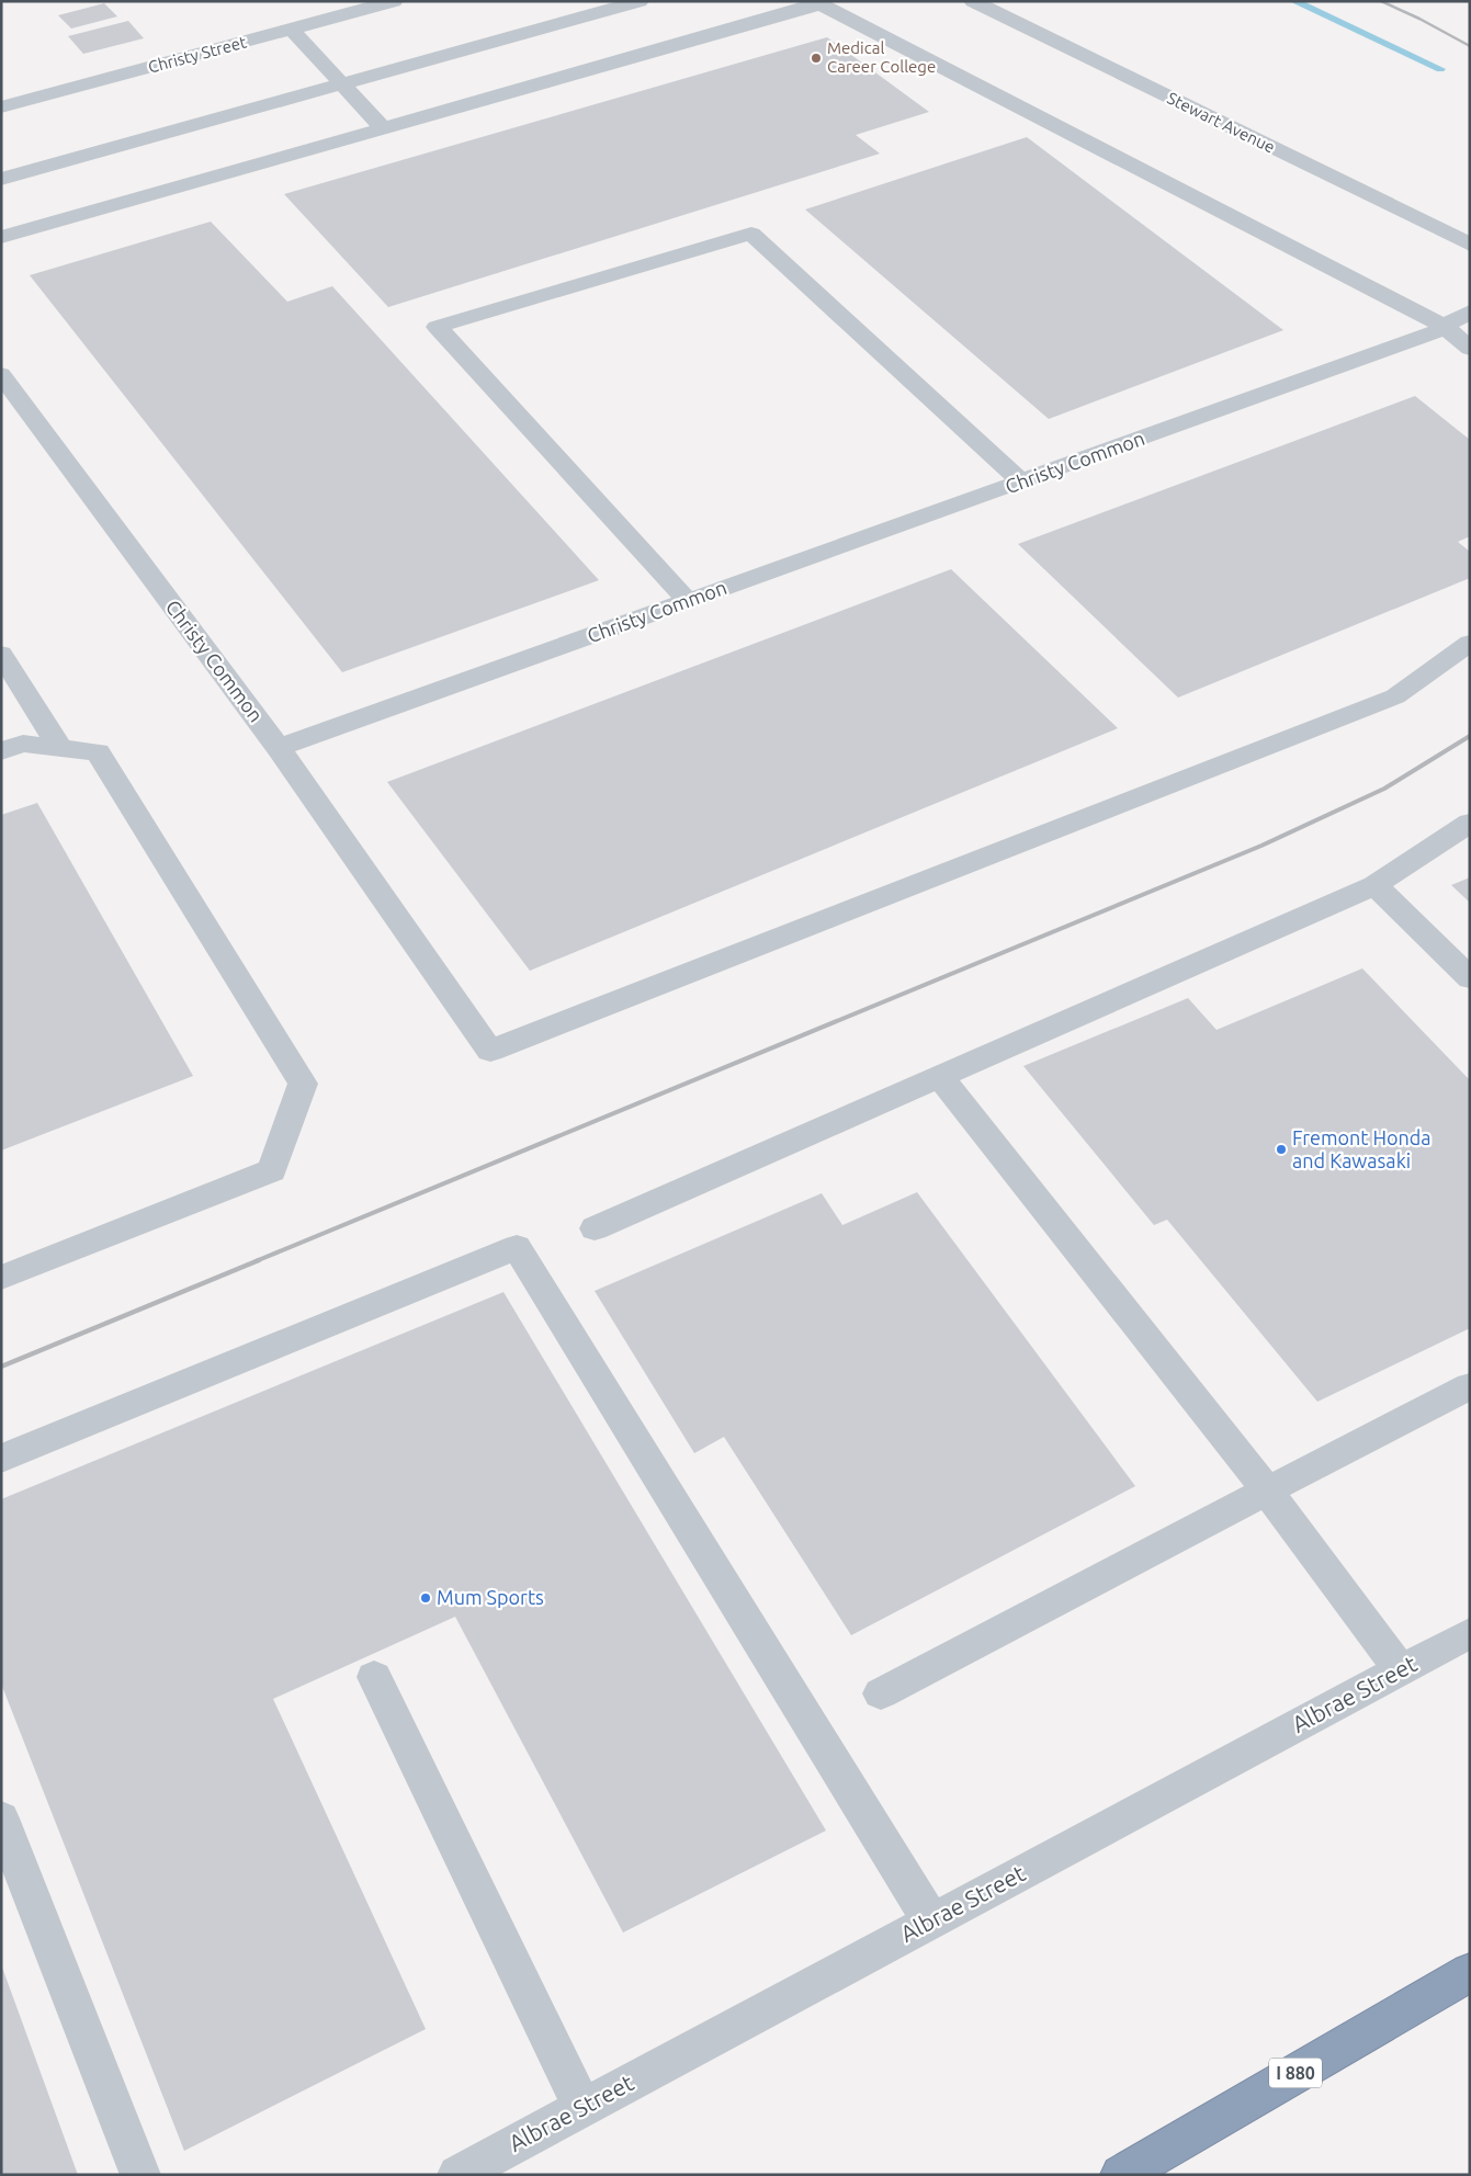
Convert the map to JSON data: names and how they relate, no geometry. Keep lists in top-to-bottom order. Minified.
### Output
{"streets":{"highway":["I 880"],"street":["Christy Street","Stewart Avenue","Christy Common","Albrae Street"]},"places":["Medical Career College","Fremont Honda and Kawasaki","Mum Sports"]}
